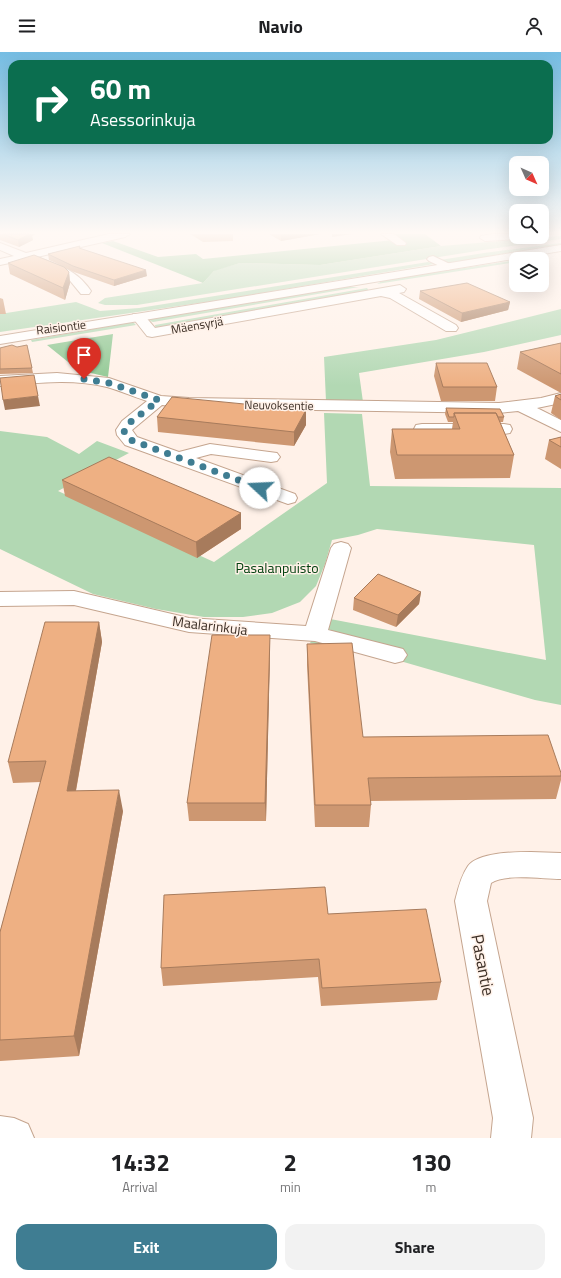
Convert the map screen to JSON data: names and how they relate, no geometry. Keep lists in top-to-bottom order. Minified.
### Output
{"streets":{"street":["Mäensyrjä","Raisiontie","Neuvoksentie","Maalarinkuja","Pasantie"]},"crossings":[["Mäensyrjä","Raisiontie"]],"parks":["Pasalanpuisto"],"north":"bottom right","page":{"header":"Navio","turn":["60 m","Asessorinkuja"],"eta":["14:32","Arrival","2","min","130","m"],"buttons":["Exit","Share"]}}
